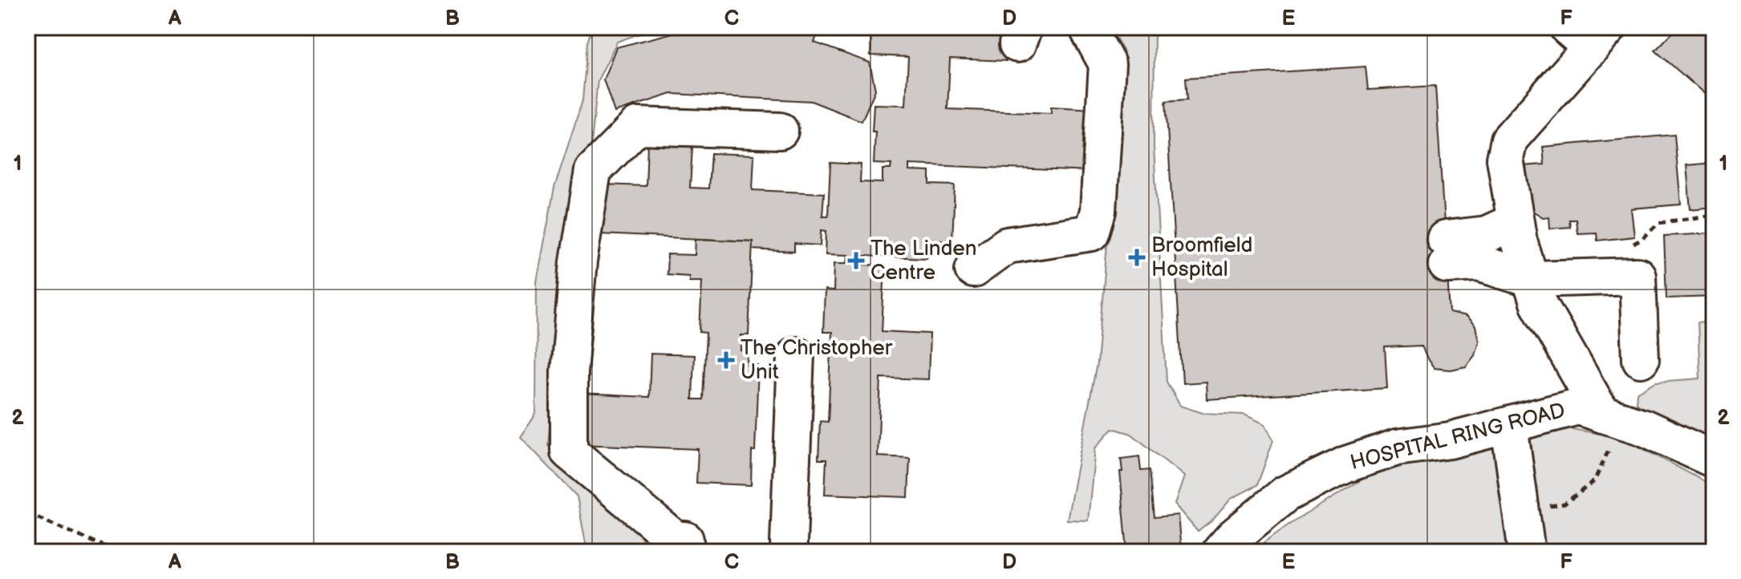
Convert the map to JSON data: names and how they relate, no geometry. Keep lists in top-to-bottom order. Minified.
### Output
{"streets":{"street":["HOSPITAL RING ROAD"]},"places":{"health":["Broomfield Hospital","The Linden Centre","The Christopher Unit"]},"grid":{"columns":["A","B","C","D","E","F"],"rows":["1","2"]}}
